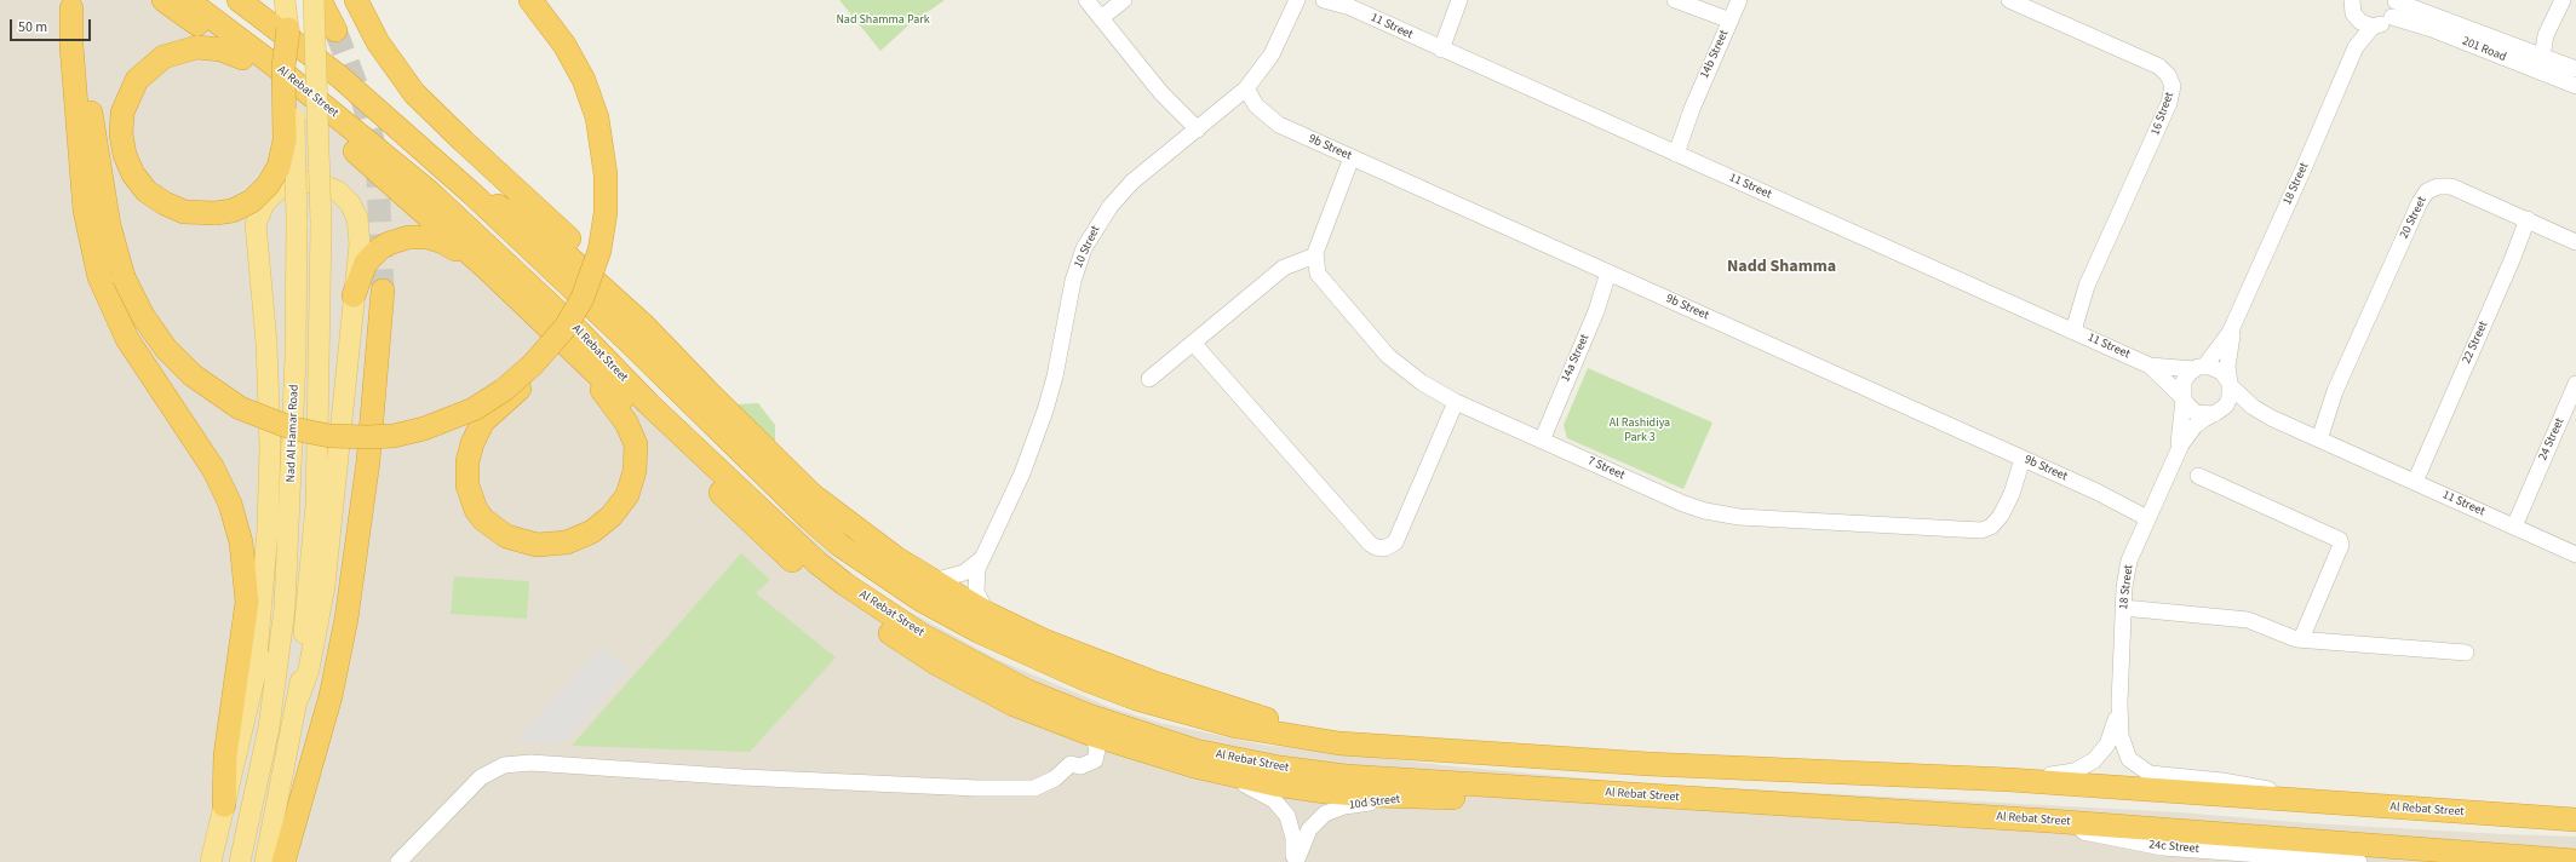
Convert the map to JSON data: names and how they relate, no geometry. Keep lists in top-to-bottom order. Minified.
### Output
{"streets":{"highway":["Al Rebat Street"],"main road":["Nad Al Hamar Road"],"street":["11 Street","201 Road","14b Street","16 Street","9b Street","18 Street","20 Street","10 Street","22 Street","14a Street","24 Street","7 Street","10d Street","24c Street"]},"crossings":[["11 Street","14b Street"],["11 Street","16 Street"],["11 Street","18 Street"],["11 Street","20 Street"],["11 Street","22 Street"],["11 Street","24 Street"],["Al Rebat Street","18 Street"],["Al Rebat Street","24c Street"],["9b Street","18 Street"],["9b Street","10 Street"],["9b Street","14a Street"],["9b Street","7 Street"],["20 Street","22 Street"],["14a Street","7 Street"]],"districts":["Nadd Shamma"],"parks":["Nad Shamma Park","Al Rashidiya Park 3"],"scale_bar":"50 m"}
